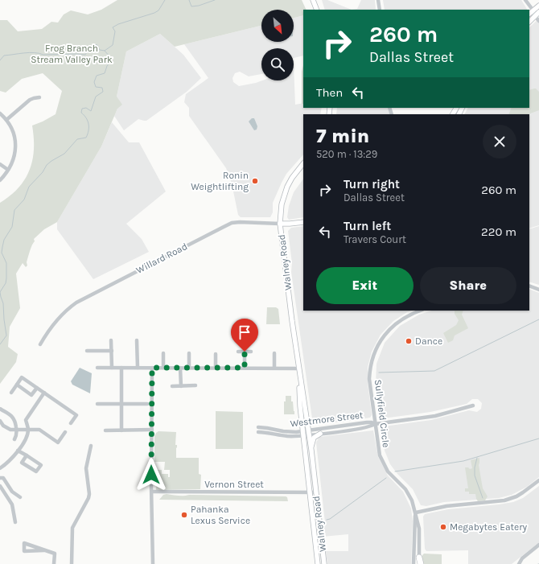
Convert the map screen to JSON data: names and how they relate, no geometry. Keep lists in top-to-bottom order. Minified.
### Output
{"streets":{"main road":["Willard Road","Walney Road"],"street":["Sullyfield Circle","Westmore Street","Vernon Street"]},"crossings":[["Willard Road","Walney Road"],["Walney Road","Westmore Street"],["Walney Road","Vernon Street"],["Sullyfield Circle","Westmore Street"]],"parks":["Frog Branch Stream Valley Park"],"places":["Ronin Weightlifting","Dance","Pahanka Lexus Service","Megabytes Eatery"],"north":"bottom right","page":{"turn":["260 m","Dallas Street"],"then":"Then","heading":["7 min","520 m · 13:29"],"list":[{"name":"Turn right","note":"Dallas Street","value":"260 m"},{"name":"Turn left","note":"Travers Court","value":"220 m"}],"buttons":["Exit","Share"]}}
